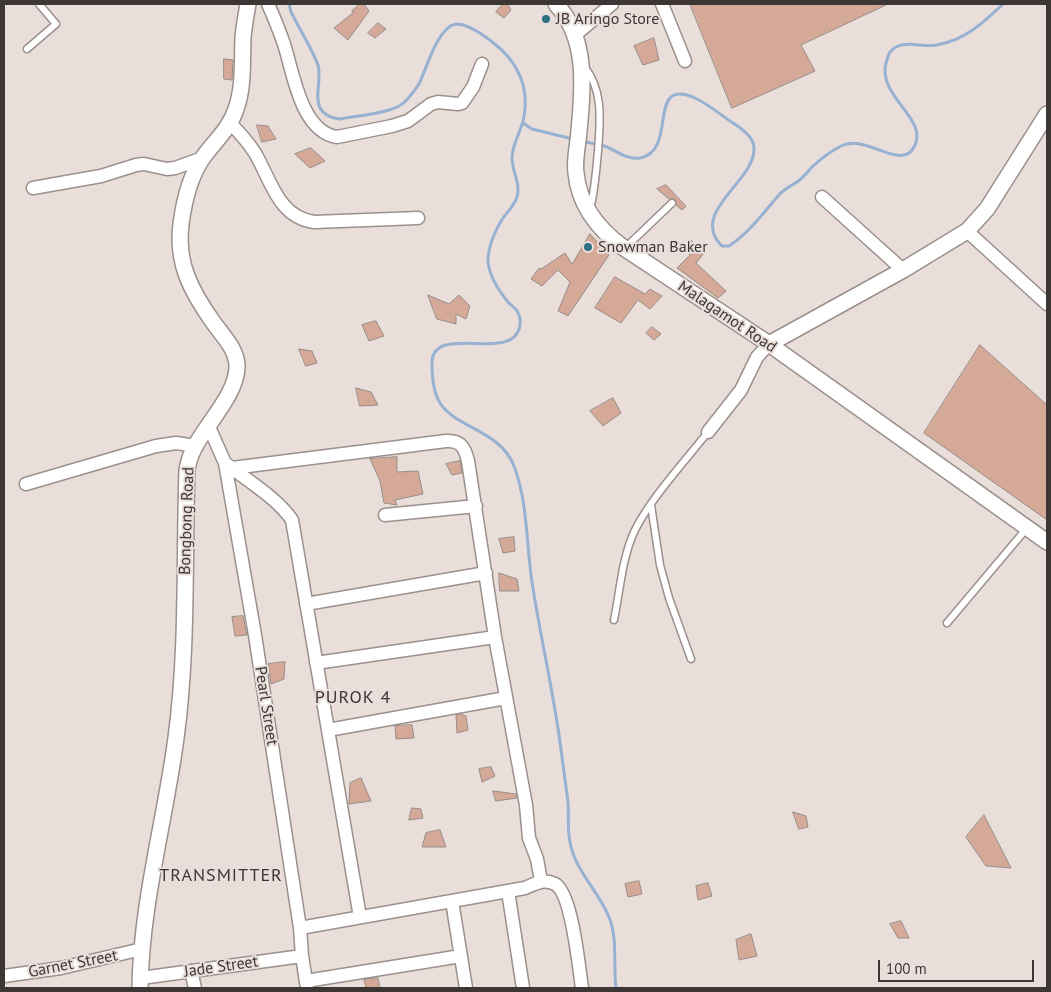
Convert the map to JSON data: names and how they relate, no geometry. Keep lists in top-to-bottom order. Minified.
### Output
{"streets":{"street":["Malagamot Road","Bongbong Road","Pearl Street","Garnet Street","Jade Street"]},"crossings":[["Bongbong Road","Pearl Street"],["Bongbong Road","Garnet Street"],["Bongbong Road","Jade Street"],["Pearl Street","Jade Street"]],"districts":["PUROK 4","TRANSMITTER"],"places":["JB Aringo Store","Snowman Baker"],"scale_bar":"100 m"}
